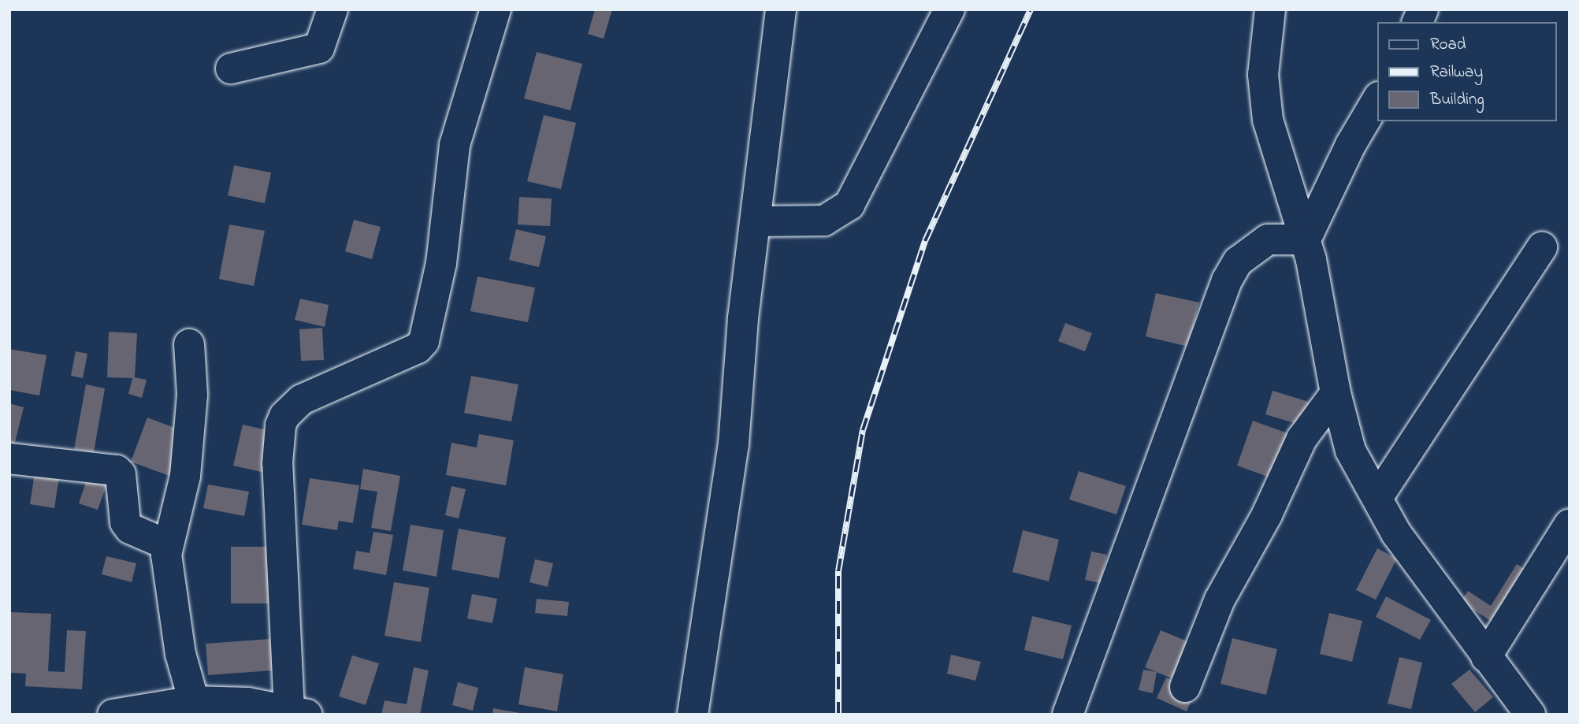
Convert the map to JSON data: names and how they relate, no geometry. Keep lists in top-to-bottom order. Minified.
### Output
{"legend":["Road","Railway","Building"]}
